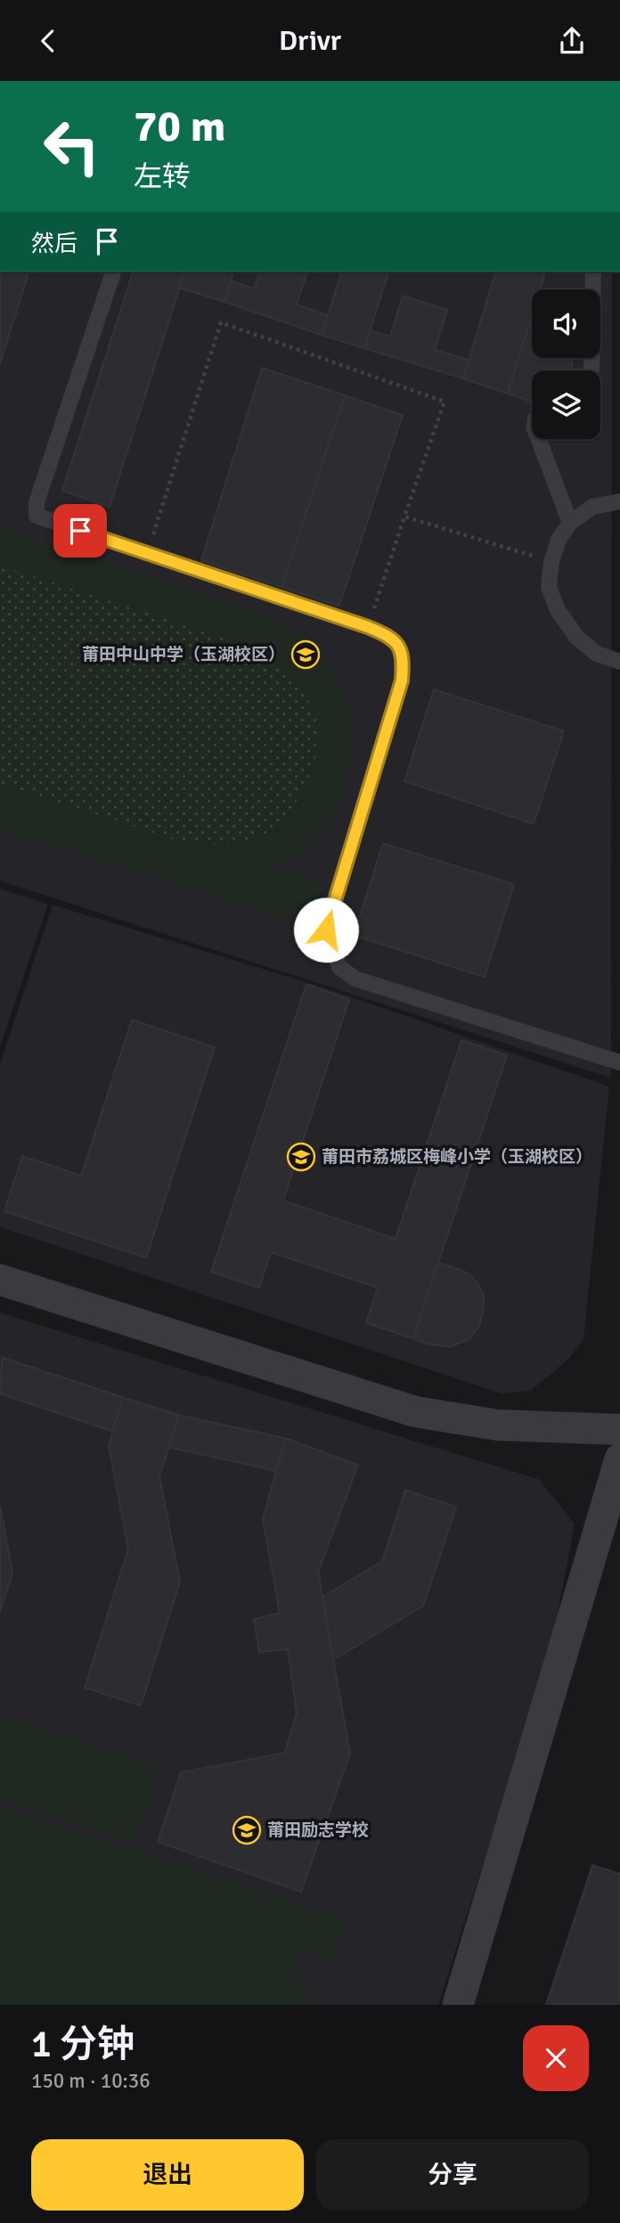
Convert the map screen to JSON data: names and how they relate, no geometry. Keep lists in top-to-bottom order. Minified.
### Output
{"places":{"school or university":["莆田中山中学（玉湖校区）","莆田市荔城区梅峰小学（玉湖校区）","莆田励志学校"]},"page":{"header":"Drivr","turn":["70 m","左转"],"then":"然后","heading":["1 分钟","150 m · 10:36"],"buttons":["退出","分享"]}}
